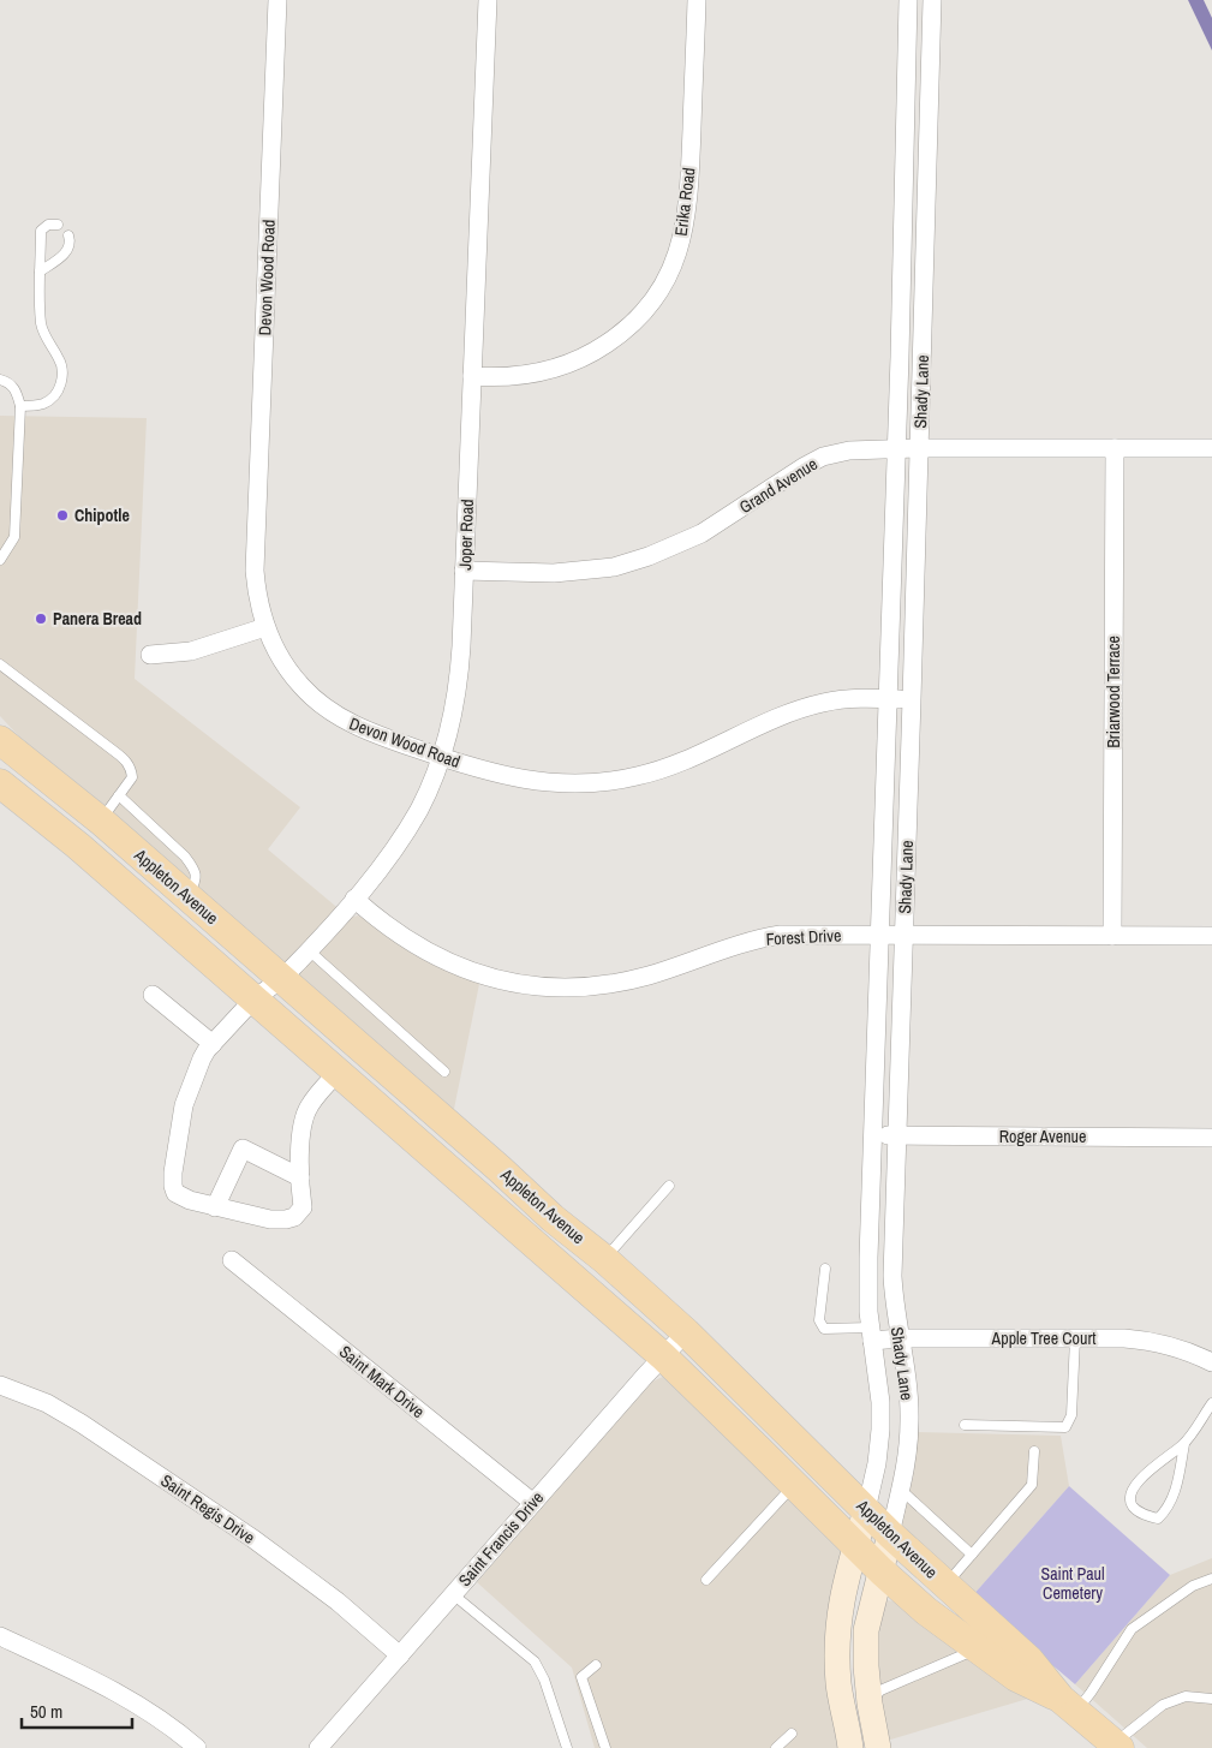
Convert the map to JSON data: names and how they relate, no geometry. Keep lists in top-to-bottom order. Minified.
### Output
{"streets":{"main road":["Appleton Avenue"],"street":["Erika Road","Devon Wood Road","Shady Lane","Grand Avenue","Joper Road","Briarwood Terrace","Forest Drive","Roger Avenue","Apple Tree Court","Saint Mark Drive","Saint Regis Drive","Saint Francis Drive"]},"crossings":[["Erika Road","Joper Road"],["Devon Wood Road","Shady Lane"],["Devon Wood Road","Joper Road"],["Shady Lane","Grand Avenue"],["Shady Lane","Appleton Avenue"],["Shady Lane","Forest Drive"],["Shady Lane","Roger Avenue"],["Shady Lane","Apple Tree Court"],["Grand Avenue","Joper Road"],["Grand Avenue","Briarwood Terrace"],["Joper Road","Appleton Avenue"],["Joper Road","Forest Drive"],["Briarwood Terrace","Forest Drive"],["Appleton Avenue","Saint Francis Drive"],["Saint Mark Drive","Saint Francis Drive"],["Saint Regis Drive","Saint Francis Drive"]],"parks":["Saint Paul Cemetery"],"places":["Chipotle","Panera Bread"],"scale_bar":"50 m"}
